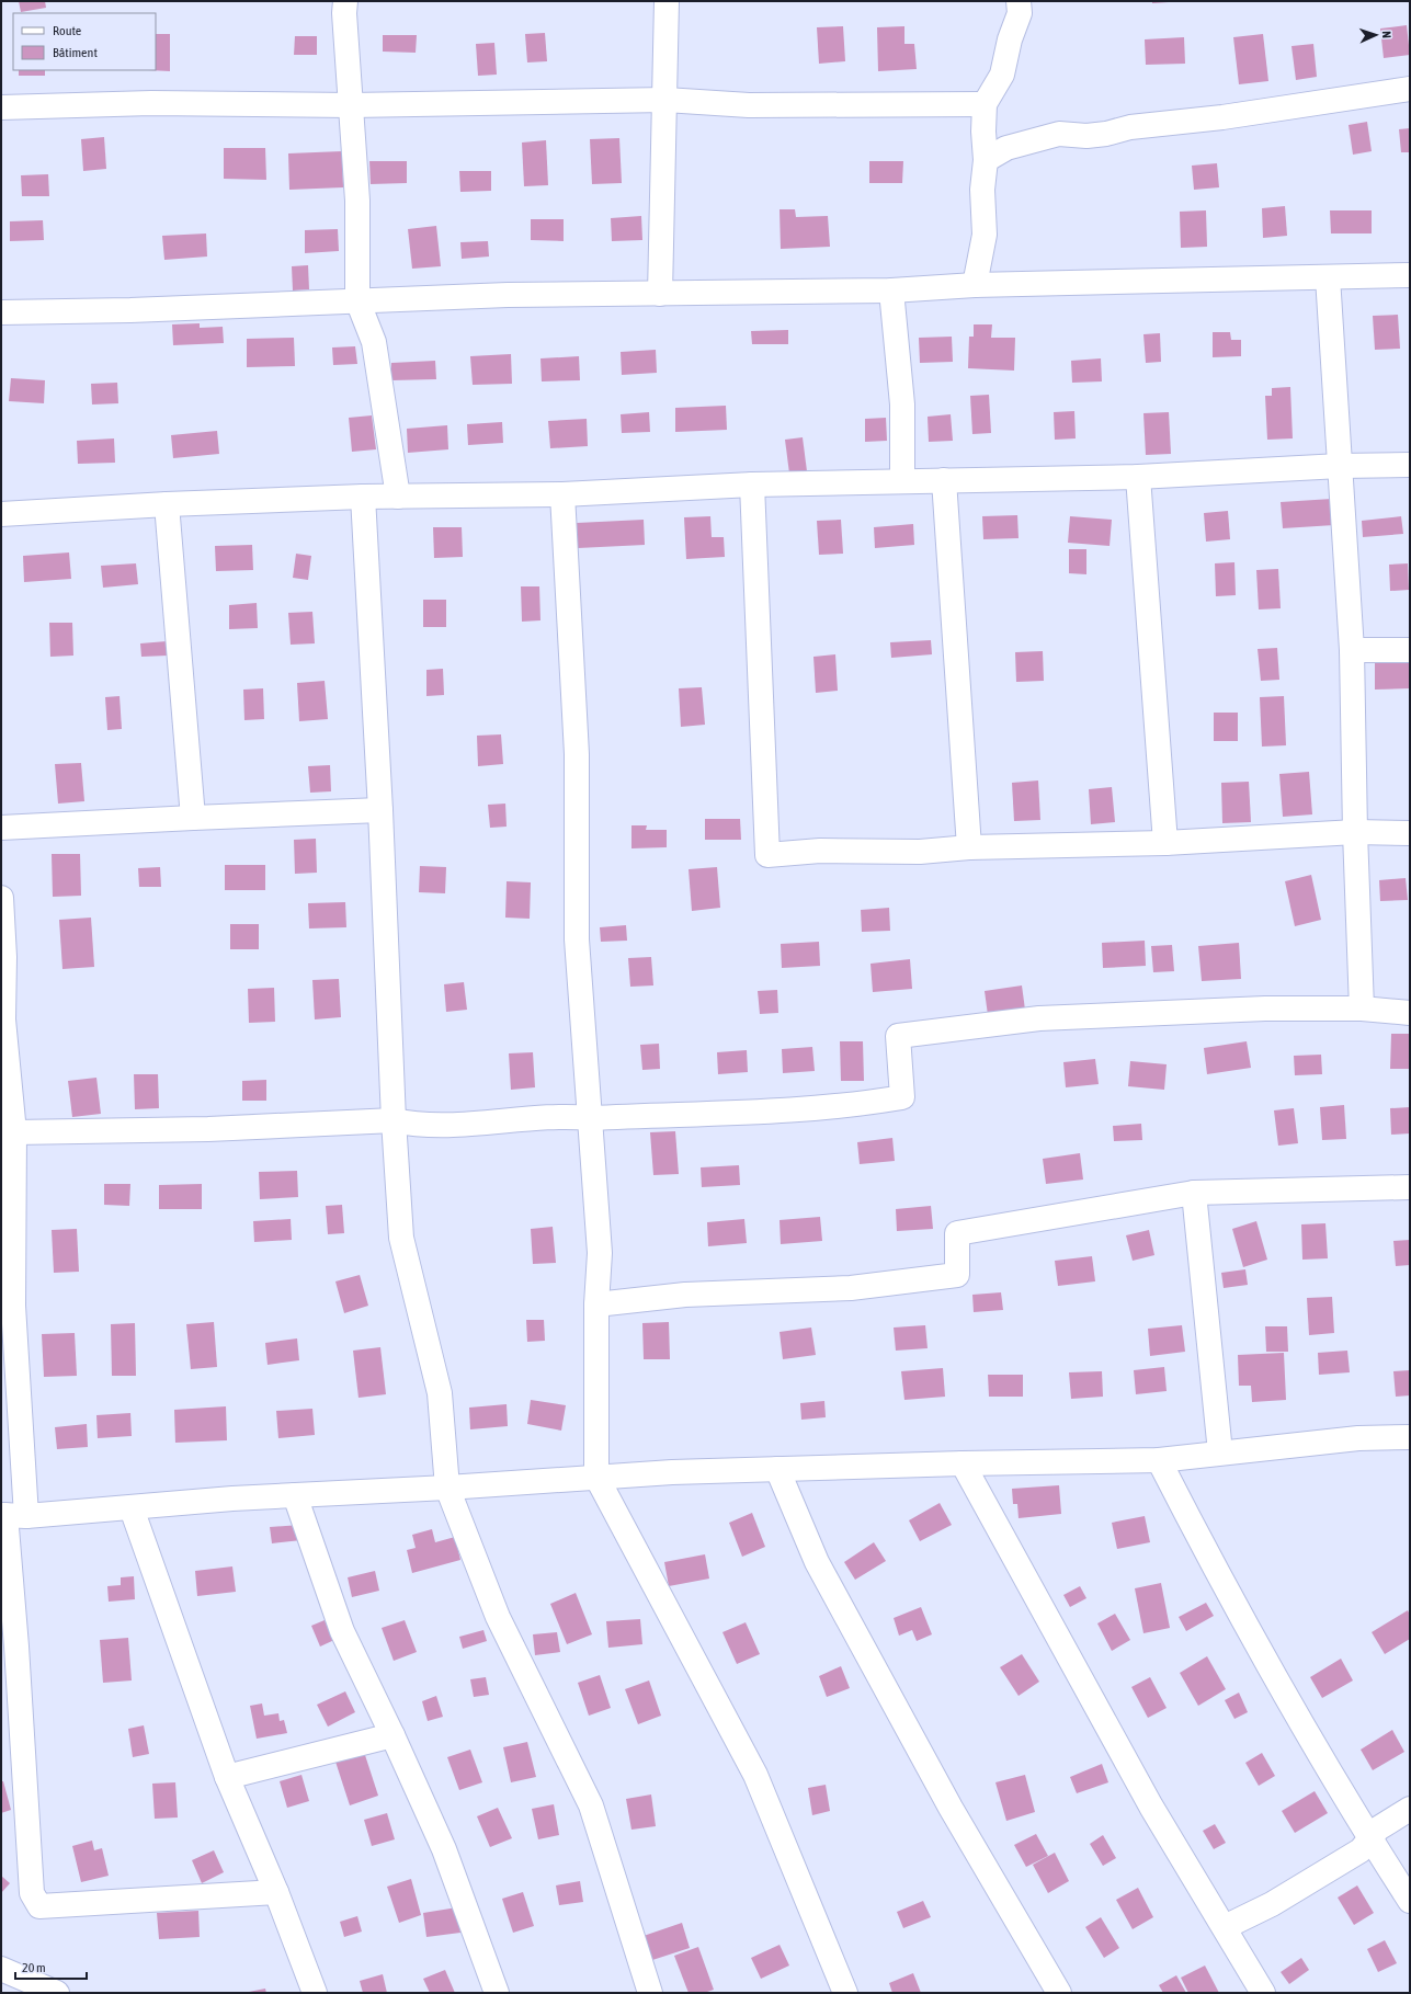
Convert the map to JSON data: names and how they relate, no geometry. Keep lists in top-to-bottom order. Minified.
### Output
{"legend":["Route","Bâtiment"],"scale_bar":"20 m","north":"right"}
